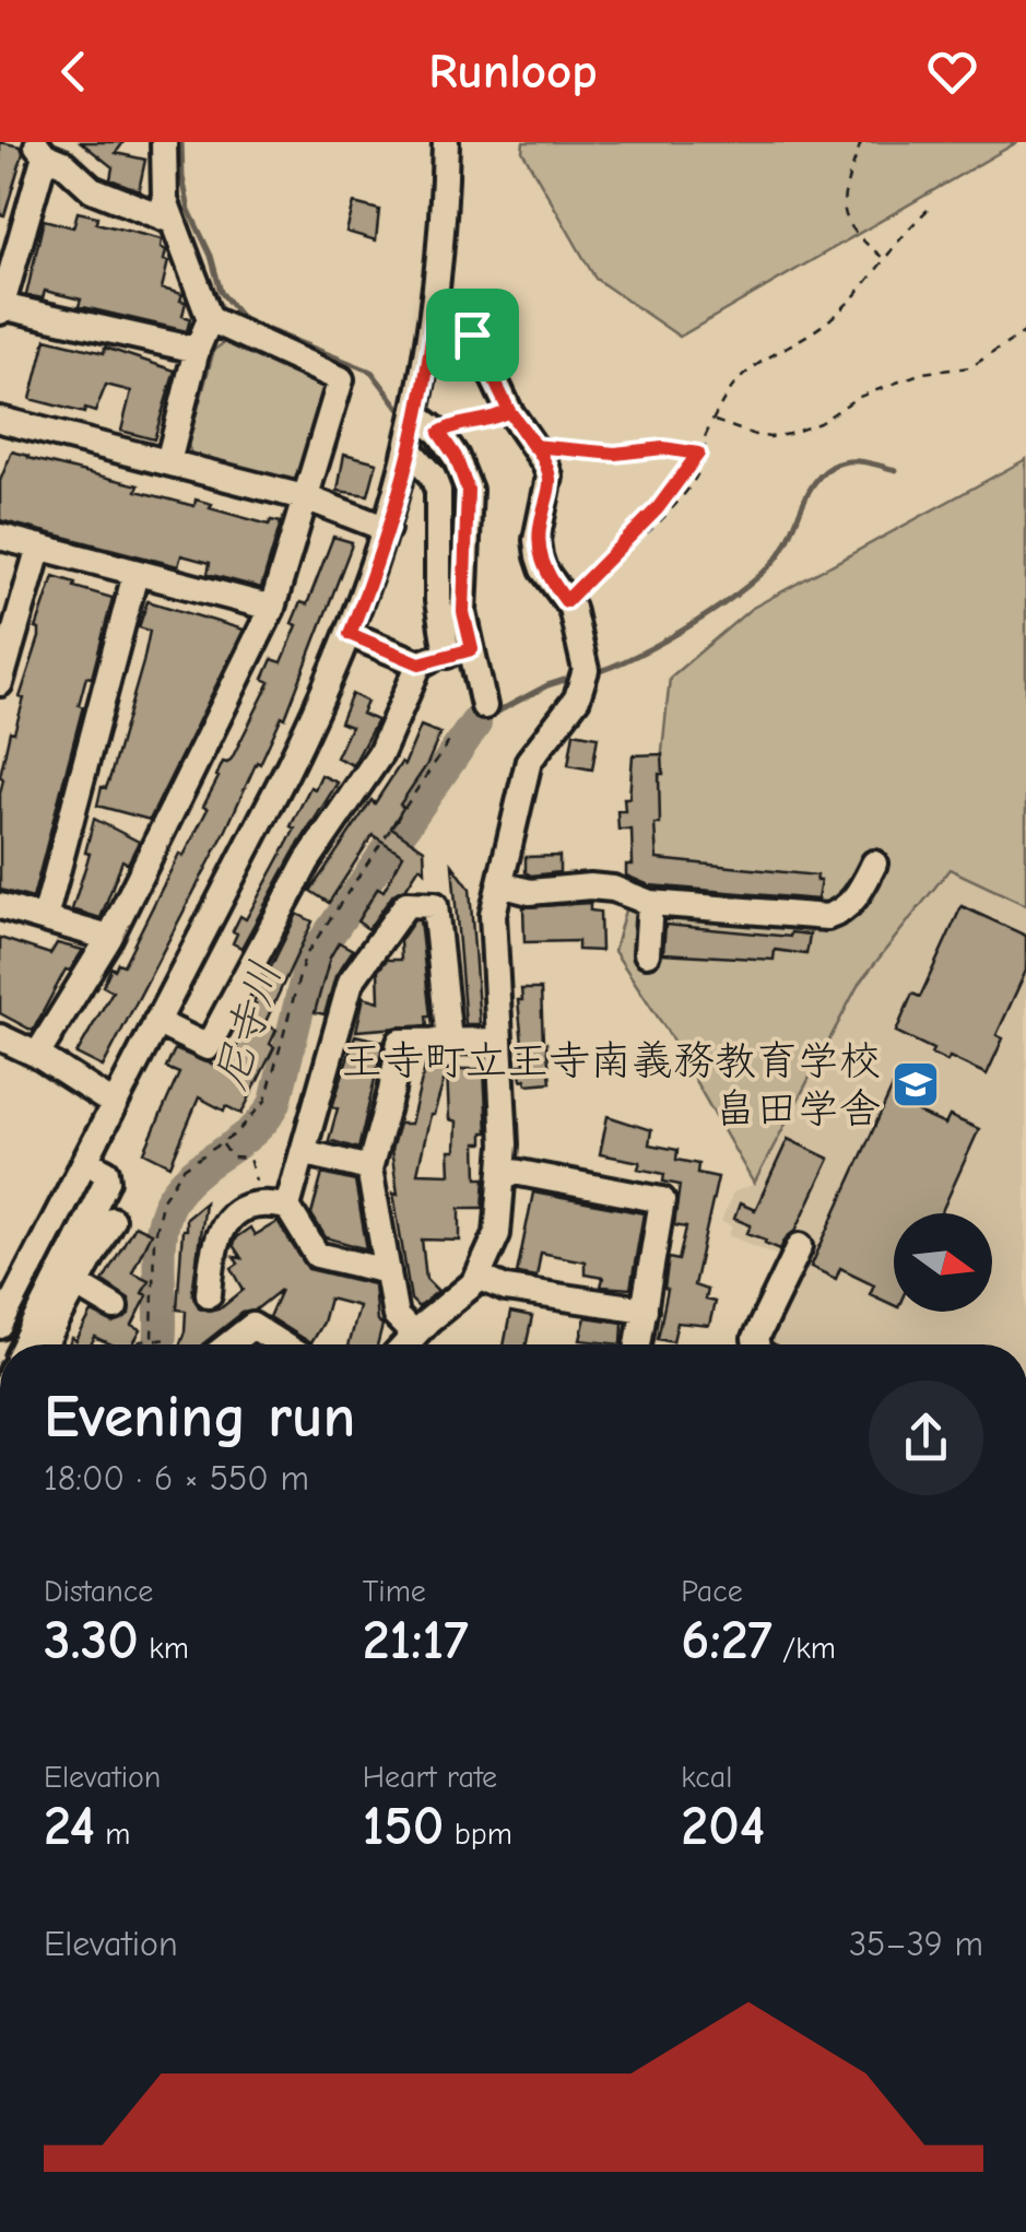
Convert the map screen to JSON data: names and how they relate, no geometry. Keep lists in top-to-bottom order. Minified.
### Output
{"water":["尼寺川"],"places":{"school or university":["王寺町立王寺南義務教育学校 畠田学舎"]},"north":"right","page":{"header":"Runloop","heading":["Evening run","18:00 · 6 × 550 m"],"stats":[["Distance","3.30 km"],["Time","21:17"],["Pace","6:27 /km"],["Elevation","24 m"],["Heart rate","150 bpm"],["kcal","204"]],"chart":["Elevation","35–39 m"]}}
